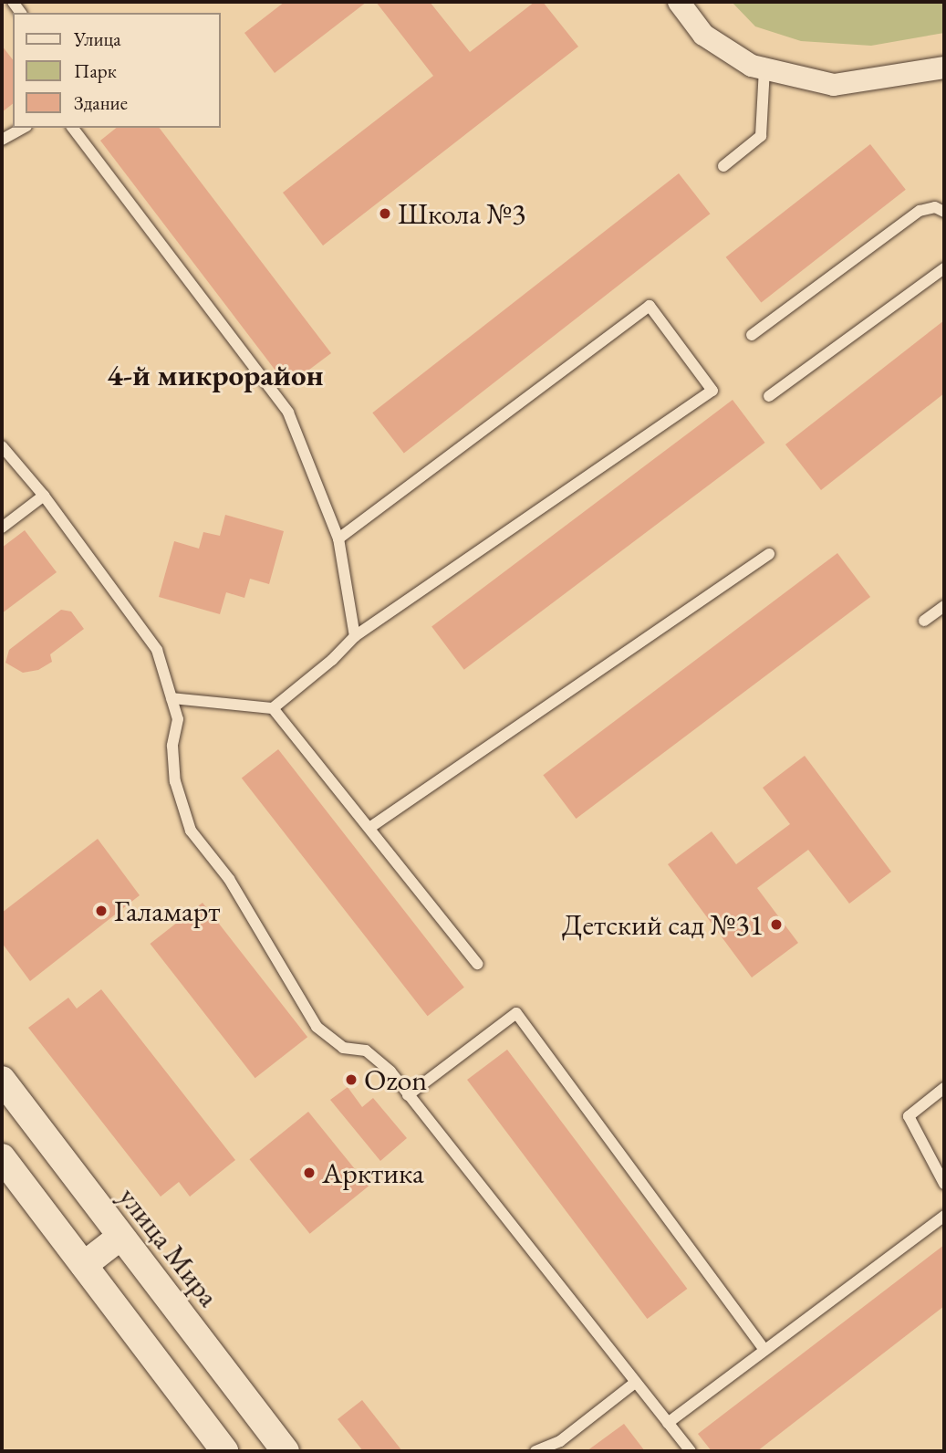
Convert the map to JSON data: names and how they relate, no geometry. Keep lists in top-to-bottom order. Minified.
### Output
{"streets":{"street":["улица Мира"]},"districts":["4-й микрорайон"],"places":["Школа №3","Галамарт","Детский сад №31","Ozon","Арктика"],"legend":["Улица","Парк","Здание"]}
